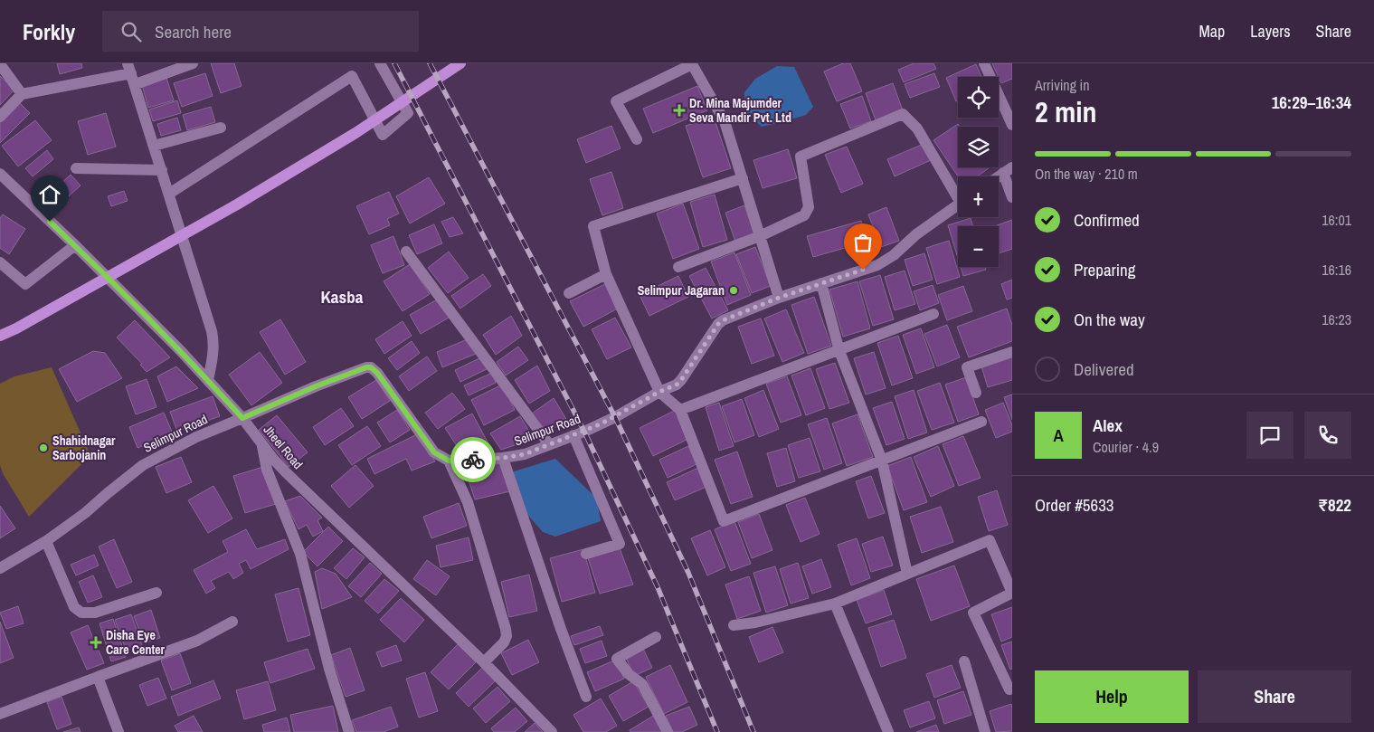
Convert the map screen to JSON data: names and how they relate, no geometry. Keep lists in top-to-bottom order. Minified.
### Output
{"streets":{"street":["Selimpur Road","Jheel Road"]},"crossings":[["Selimpur Road","Jheel Road"]],"districts":["Kasba"],"places":{"health":["Dr. Mina Majumder Seva Mandir Pvt. Ltd","Disha Eye Care Center"],"other":["Selimpur Jagaran","Shahidnagar Sarbojanin"]},"page":{"header":"Forkly","search":"Search here","nav":["Map","Layers","Share"],"heading":["2 min","Arriving in","16:29–16:34"],"panel":["Alex","Courier · 4.9","Order #5633","₹822"],"map_buttons":["+","−"],"bar":"On the way · 210 m","list":[["Confirmed","16:01"],["Preparing","16:16"],["On the way","16:23"],"Delivered"],"round":"A","buttons":["Help","Share"]}}
